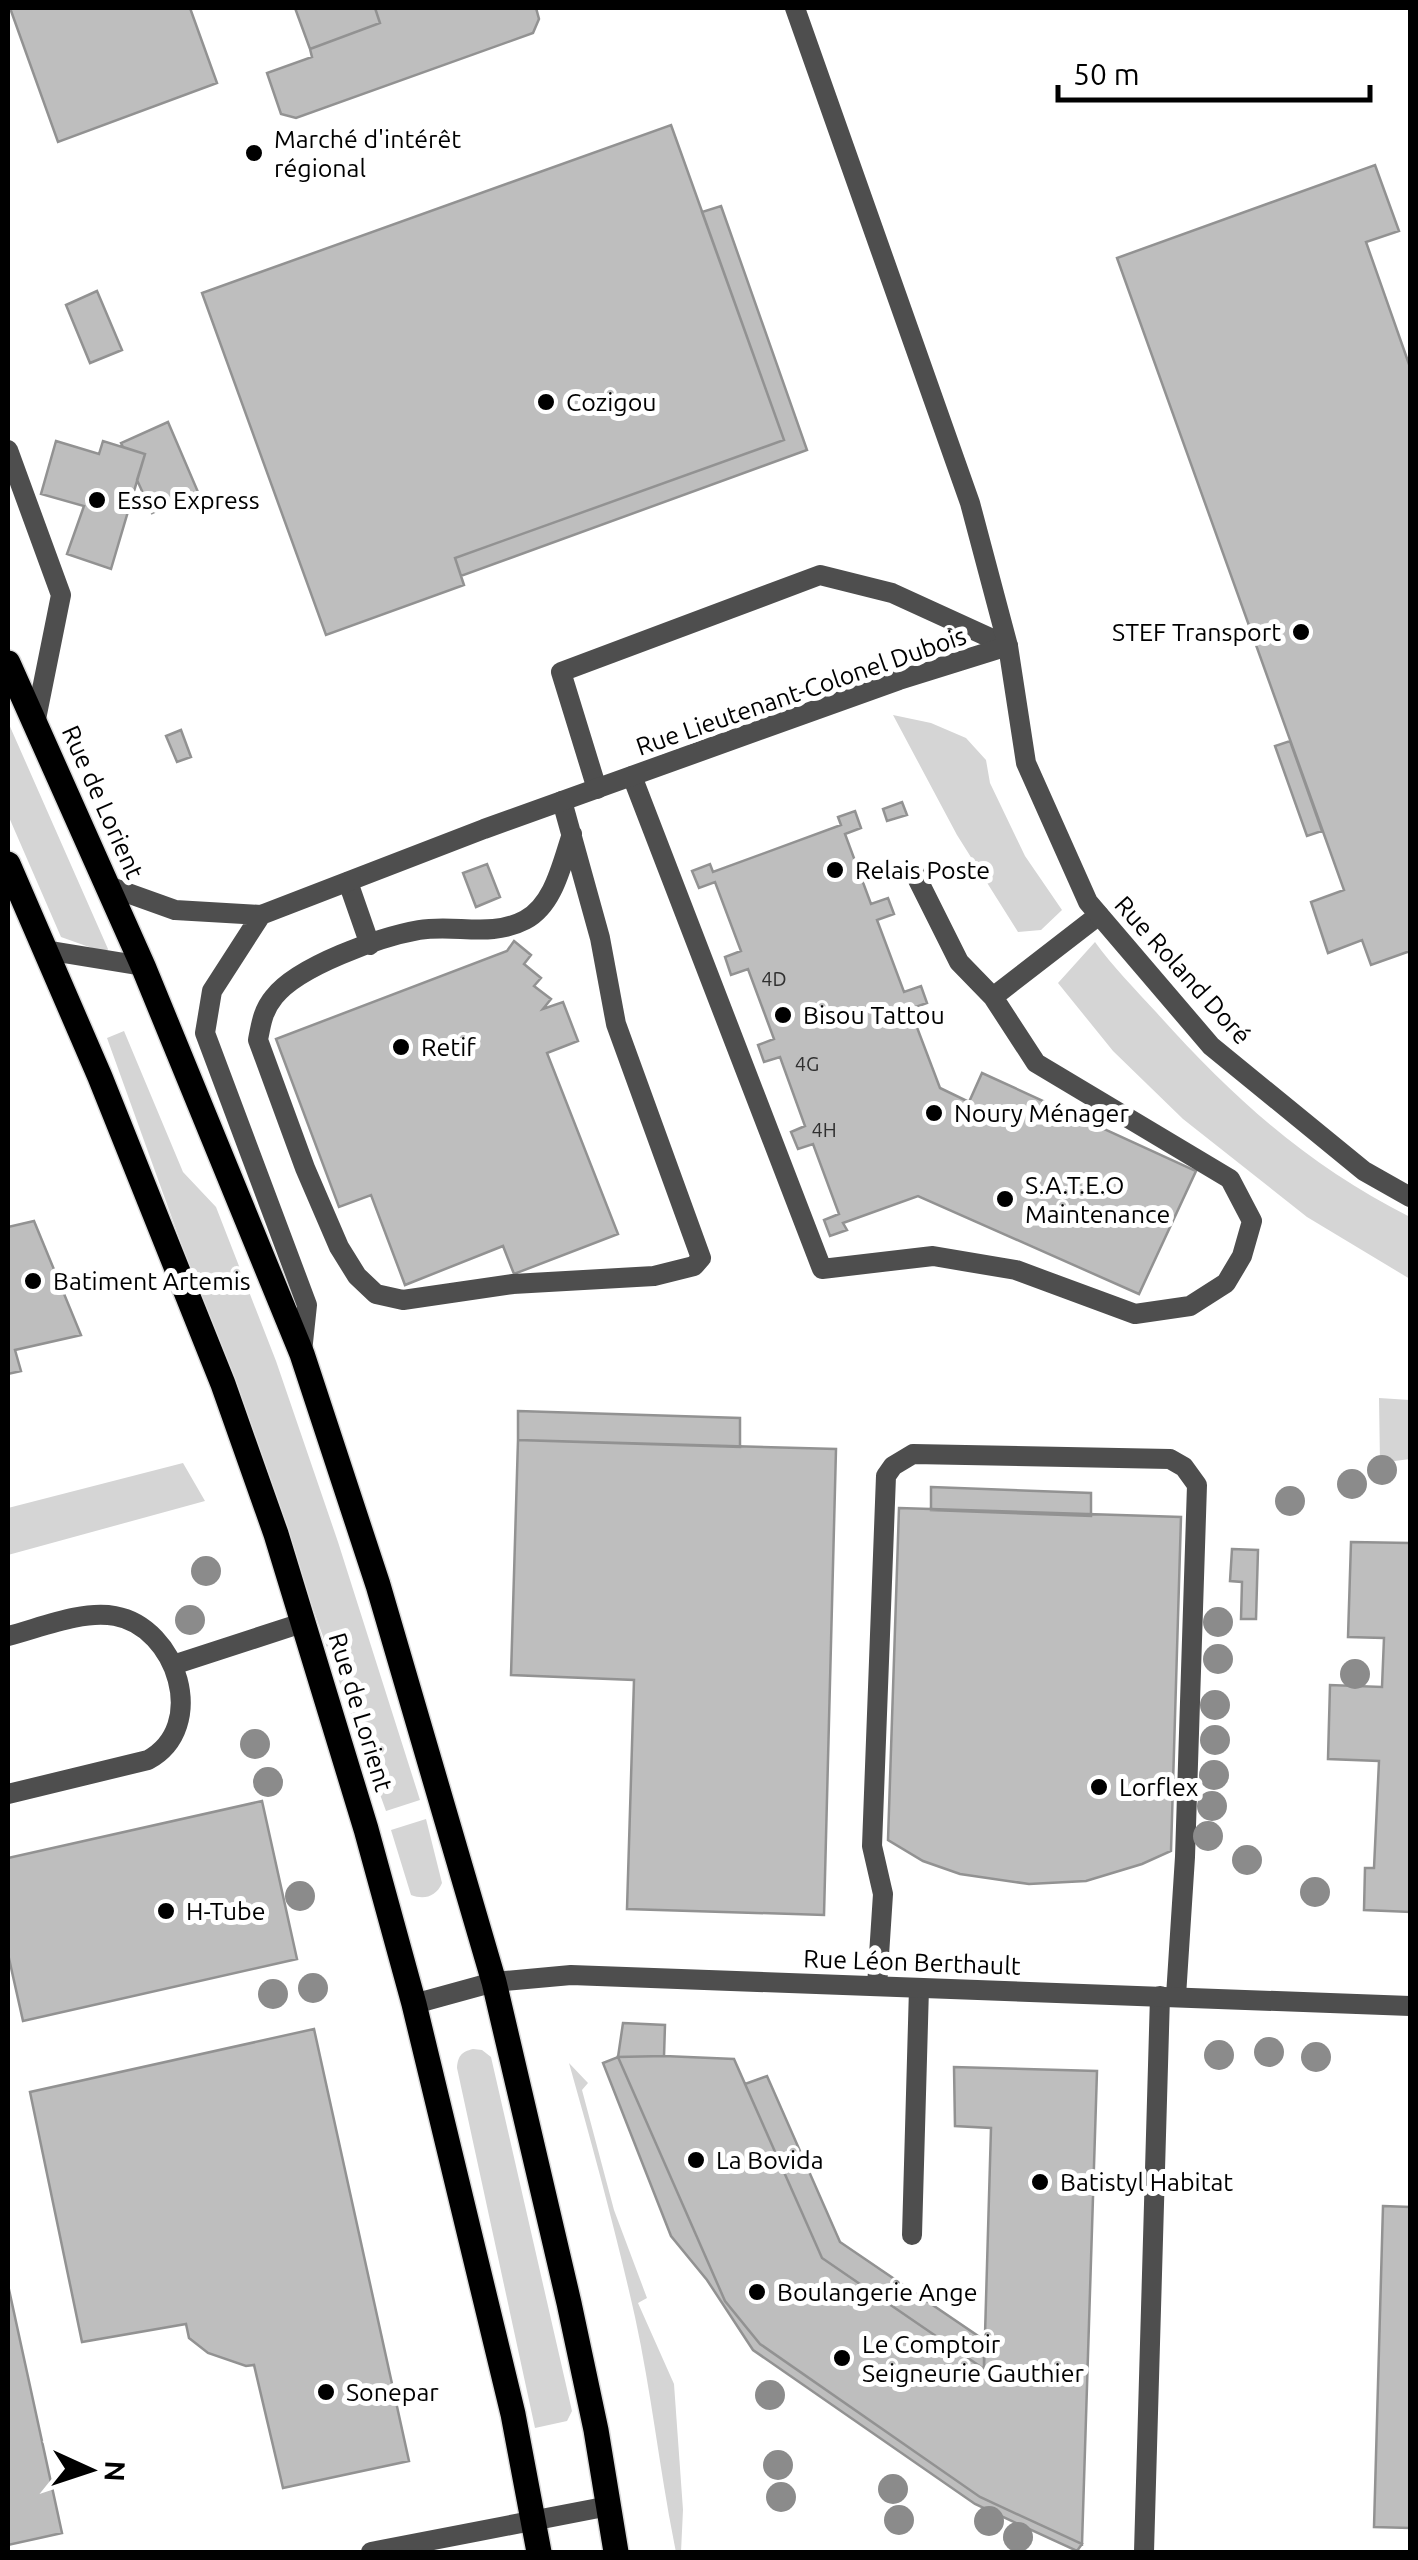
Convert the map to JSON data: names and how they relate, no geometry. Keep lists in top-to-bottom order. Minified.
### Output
{"streets":{"main road":["Rue de Lorient"],"street":["Rue Lieutenant-Colonel Dubois","Rue Roland Doré","Rue Léon Berthault"]},"crossings":[["Rue Lieutenant-Colonel Dubois","Rue de Lorient"],["Rue Lieutenant-Colonel Dubois","Rue Roland Doré"],["Rue de Lorient","Rue Léon Berthault"]],"places":["Marché d'intérêt régional","Cozigou","Esso Express","STEF Transport","Relais Poste","Bisou Tattou","Retif","Noury Ménager","S.A.T.E.O Maintenance","Batiment Artemis","Lorflex","H-Tube","La Bovida","Batistyl Habitat","Boulangerie Ange","Le Comptoir Seigneurie Gauthier","Sonepar"],"house_numbers":["4D","4G","4H"],"scale_bar":"50 m","north":"right"}
